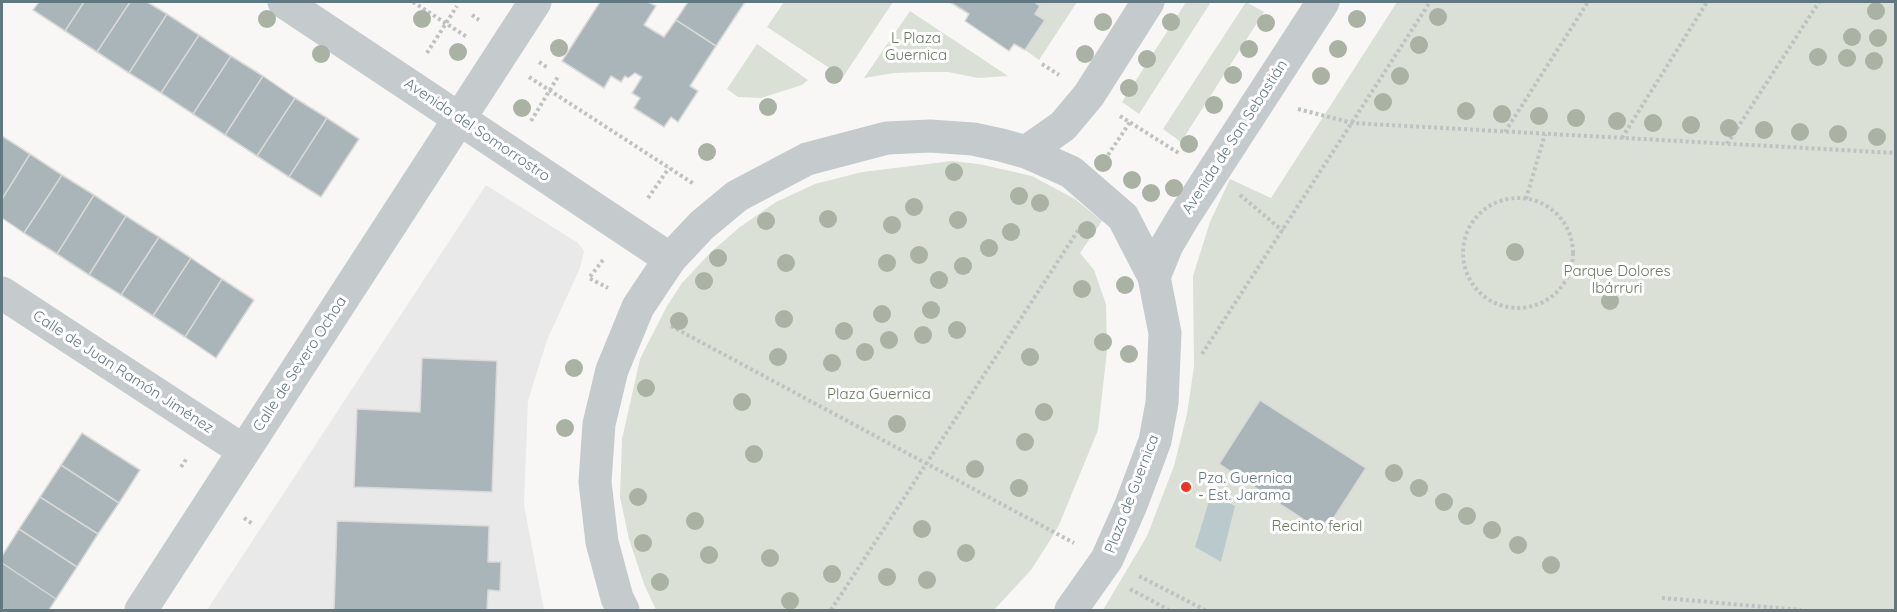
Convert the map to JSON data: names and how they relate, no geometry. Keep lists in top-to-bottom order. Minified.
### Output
{"streets":{"street":["Avenida del Somorrostro","Avenida de San Sebastián","Calle de Severo Ochoa","Calle de Juan Ramón Jiménez","Plaza de Guernica"]},"crossings":[["Avenida del Somorrostro","Calle de Severo Ochoa"],["Avenida del Somorrostro","Plaza de Guernica"],["Avenida de San Sebastián","Plaza de Guernica"],["Calle de Severo Ochoa","Calle de Juan Ramón Jiménez"]],"parks":["L Plaza Guernica","Parque Dolores Ibárruri","Plaza Guernica","Recinto ferial"],"places":["Pza. Guernica - Est. Jarama"]}
